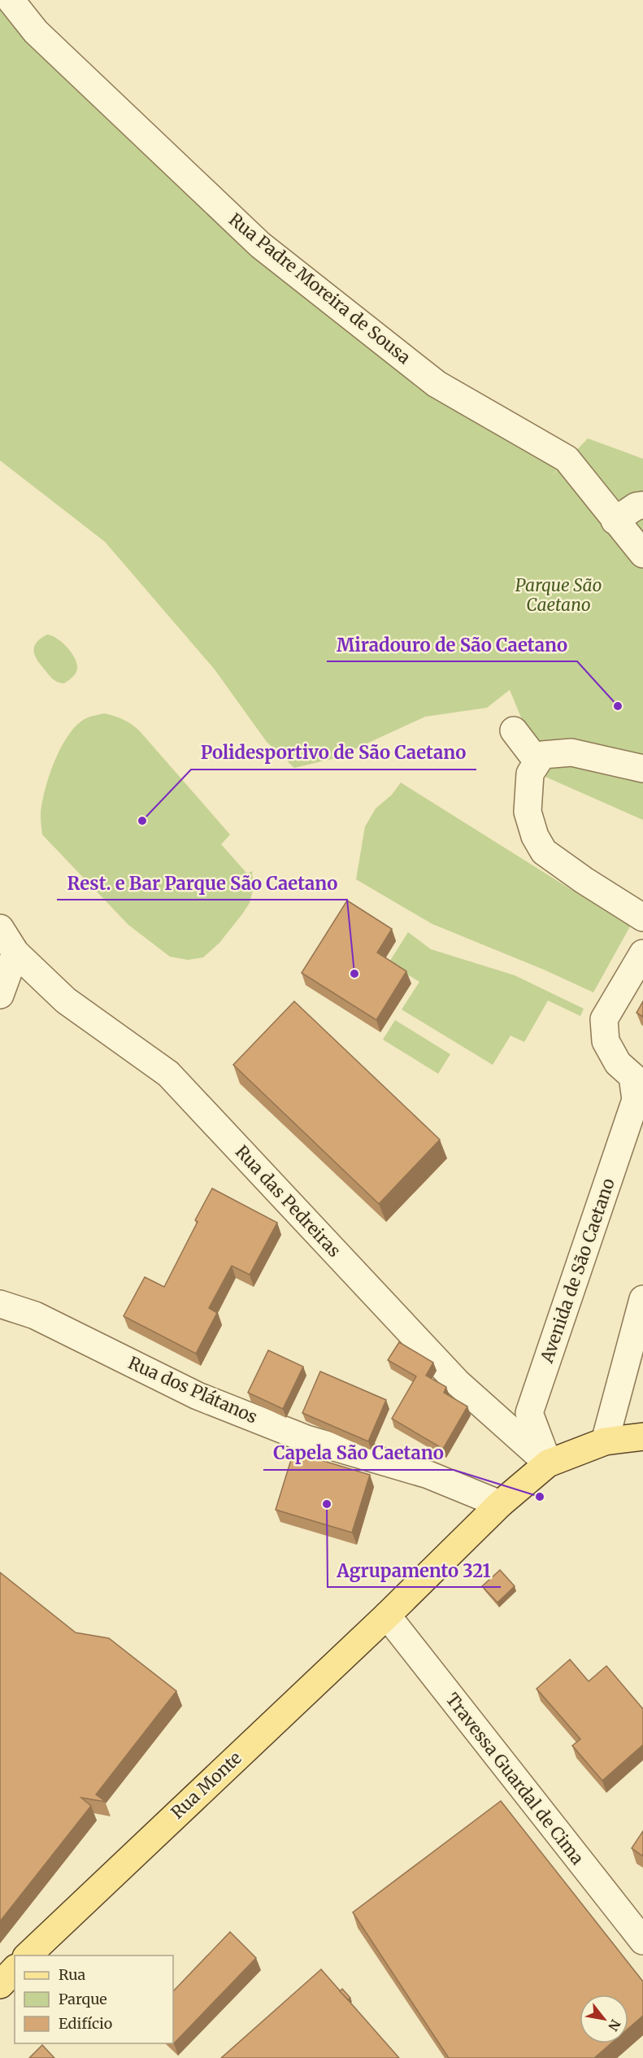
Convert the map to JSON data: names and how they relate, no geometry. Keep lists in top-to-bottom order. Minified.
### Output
{"streets":{"main road":["Rua Monte"],"street":["Rua Padre Moreira de Sousa","Rua das Pedreiras","Avenida de São Caetano","Rua dos Plátanos","Travessa Guardal de Cima"]},"crossings":[["Rua das Pedreiras","Avenida de São Caetano"],["Rua das Pedreiras","Rua Monte"],["Avenida de São Caetano","Rua Monte"],["Rua dos Plátanos","Rua Monte"],["Travessa Guardal de Cima","Rua Monte"]],"parks":["Parque São Caetano"],"places":["Miradouro de São Caetano","Polidesportivo de São Caetano","Rest. e Bar Parque São Caetano","Capela São Caetano","Agrupamento 321"],"legend":["Rua","Parque","Edifício"],"north":"bottom right"}
